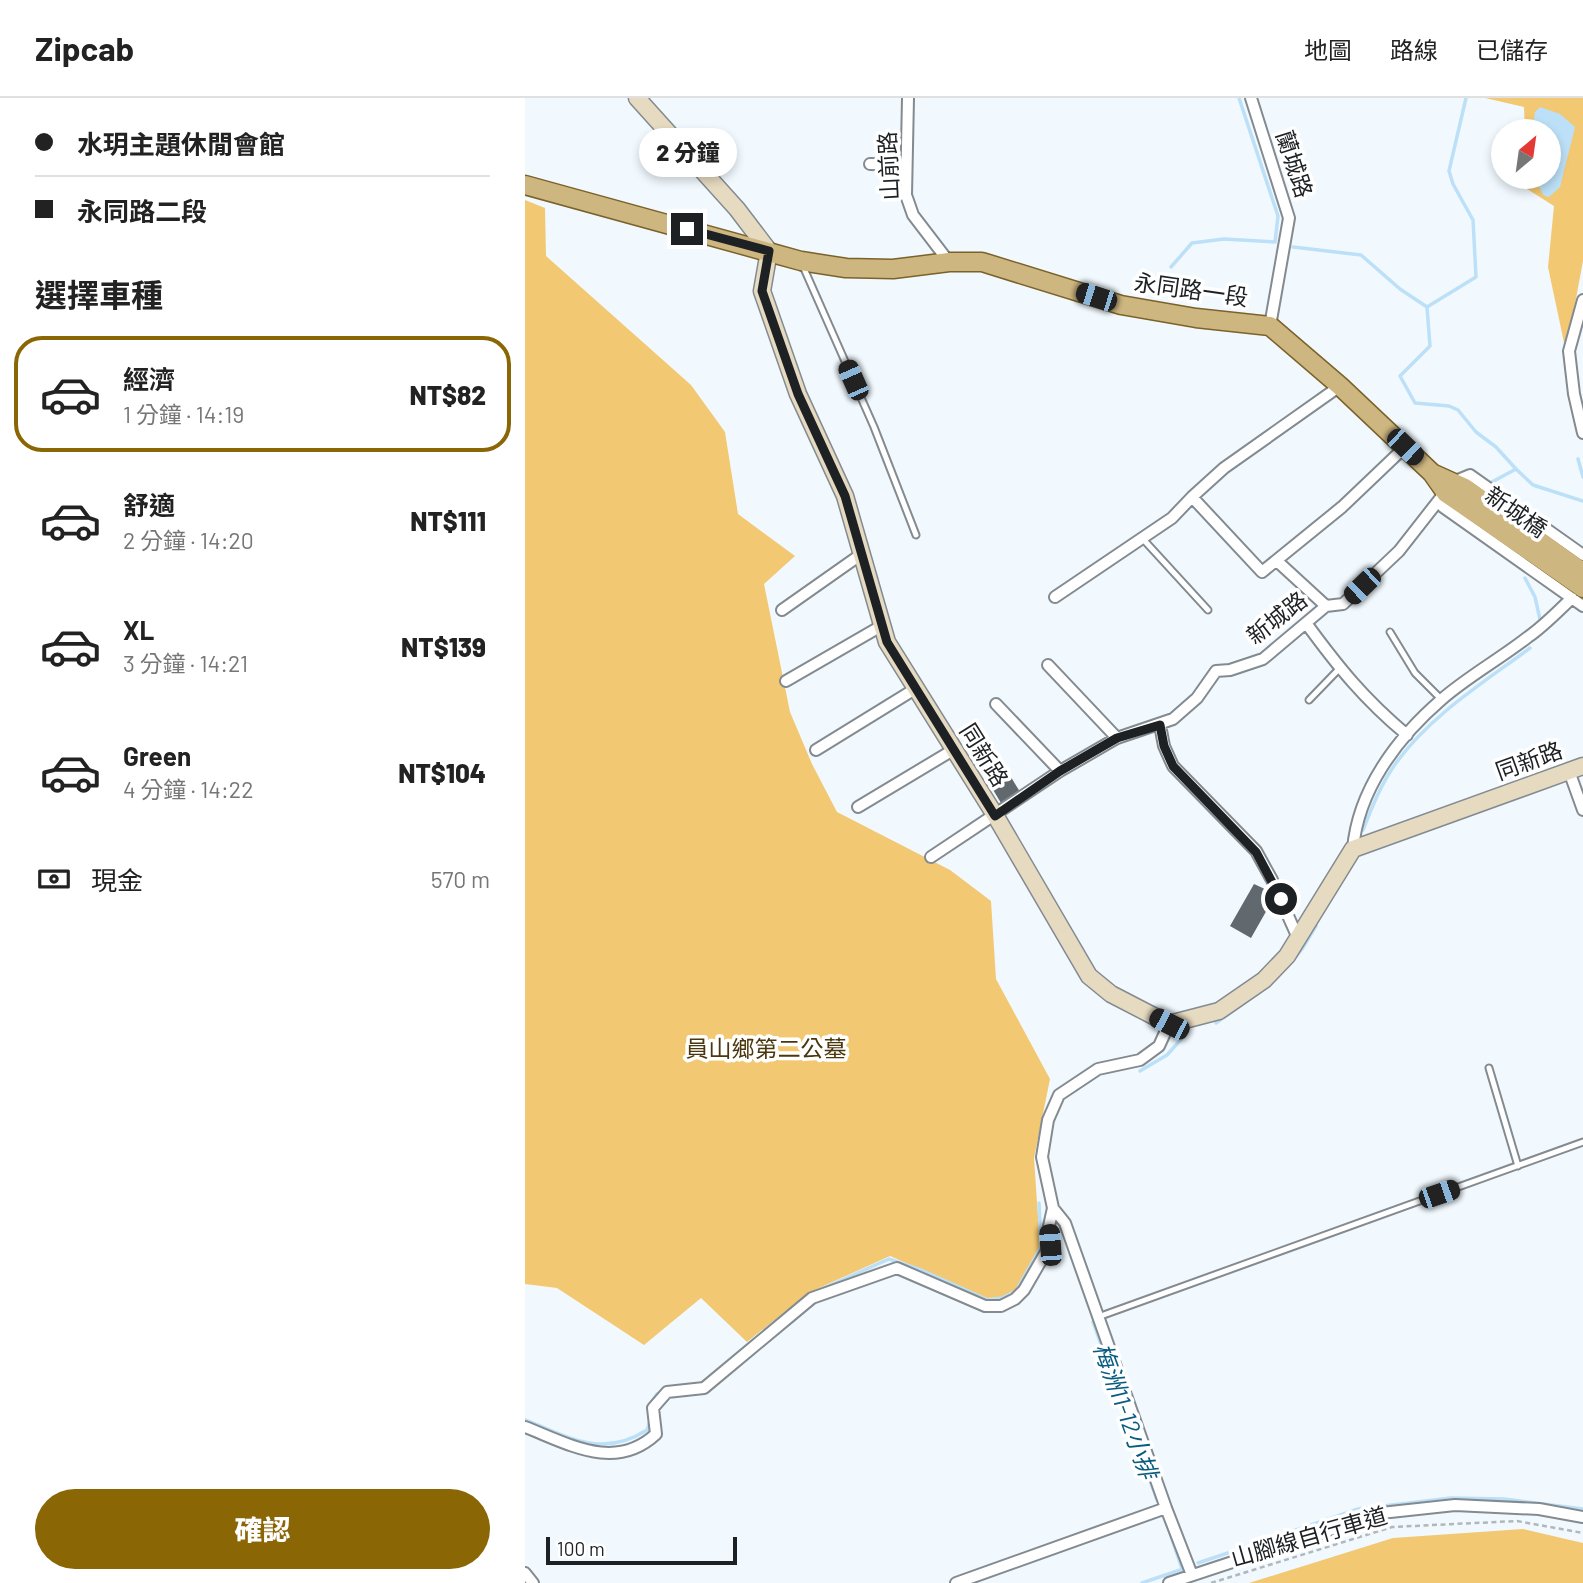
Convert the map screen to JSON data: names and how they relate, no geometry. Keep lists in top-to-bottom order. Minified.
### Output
{"streets":{"main road":["永同路一段","新城橋"],"street":["蘭城路","山前路","新城路","同新路"],"path":["山腳線自行車道"]},"crossings":[["蘭城路","永同路一段"],["山前路","永同路一段"],["永同路一段","新城橋"],["永同路一段","新城路"],["永同路一段","同新路"],["新城橋","新城路"],["新城路","同新路"]],"water":["梅洲11-12小排"],"parks":["員山鄉第二公墓"],"scale_bar":"100 m","north":"top right","page":{"header":"Zipcab","nav":["地圖","路線","已儲存"],"banner":["水玥主題休閒會館","永同路二段"],"bubble":"2 分鐘","heading":"選擇車種","list":[{"name":"經濟","note":"1 分鐘 · 14:19","value":"NT$82"},{"name":"舒適","note":"2 分鐘 · 14:20","value":"NT$111"},{"name":"XL","note":"3 分鐘 · 14:21","value":"NT$139"},{"name":"Green","note":"4 分鐘 · 14:22","value":"NT$104"}],"pay":["現金","570 m"],"buttons":"確認","scale":"100 m"}}
